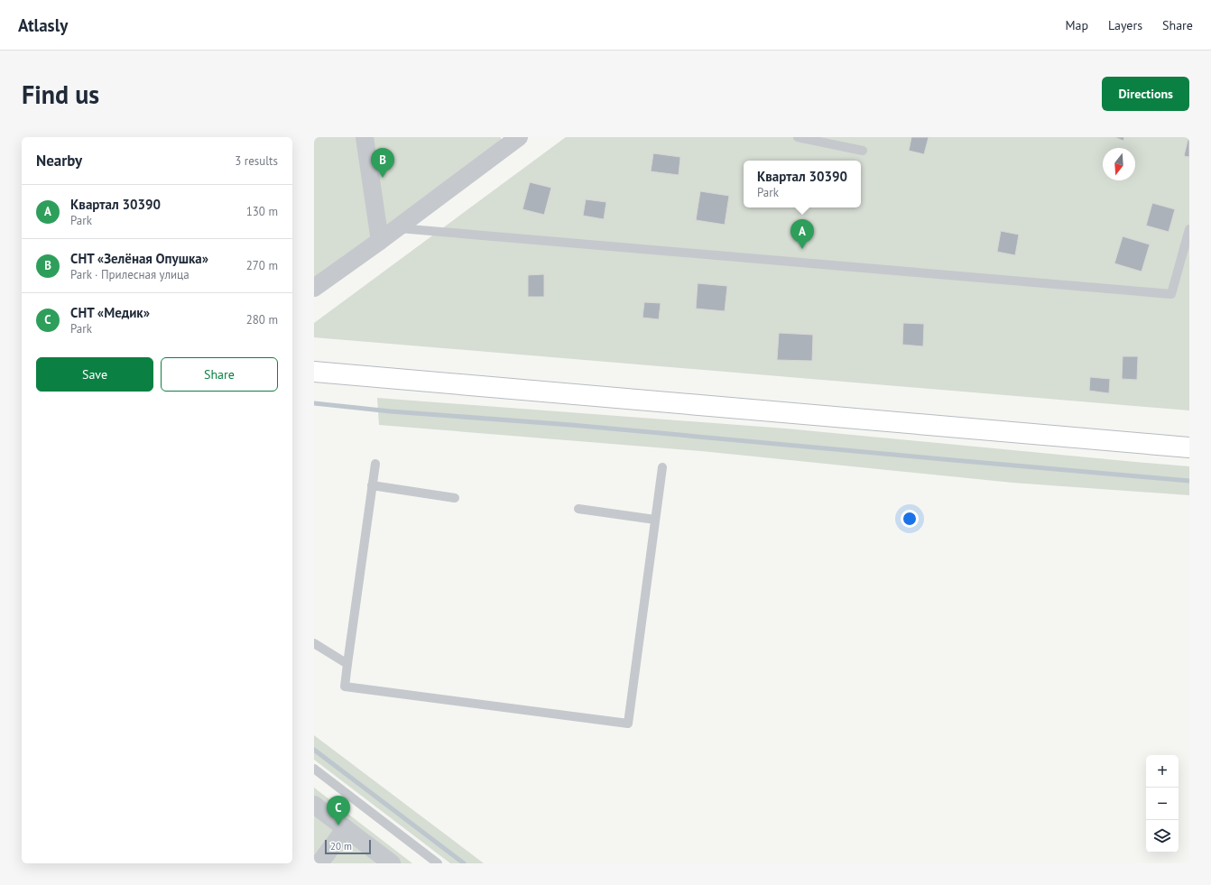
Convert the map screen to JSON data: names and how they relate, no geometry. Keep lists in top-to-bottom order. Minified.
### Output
{"scale_bar":"20 m","north":"bottom","page":{"header":"Atlasly","nav":["Map","Layers","Share"],"buttons":["Directions",["Save","Share"]],"title":"Find us","heading":["Nearby","3 results"],"pins":["B","A","C"],"popup":["Квартал 30390","Park"],"list":[{"mark":"A","name":"Квартал 30390","note":"Park","value":"130 m"},{"mark":"B","name":"СНТ «Зелёная Опушка»","note":"Park · Прилесная улица","value":"270 m"},{"mark":"C","name":"СНТ «Медик»","note":"Park","value":"280 m"}],"map_buttons":["+","−"],"scale":"20 m"}}
